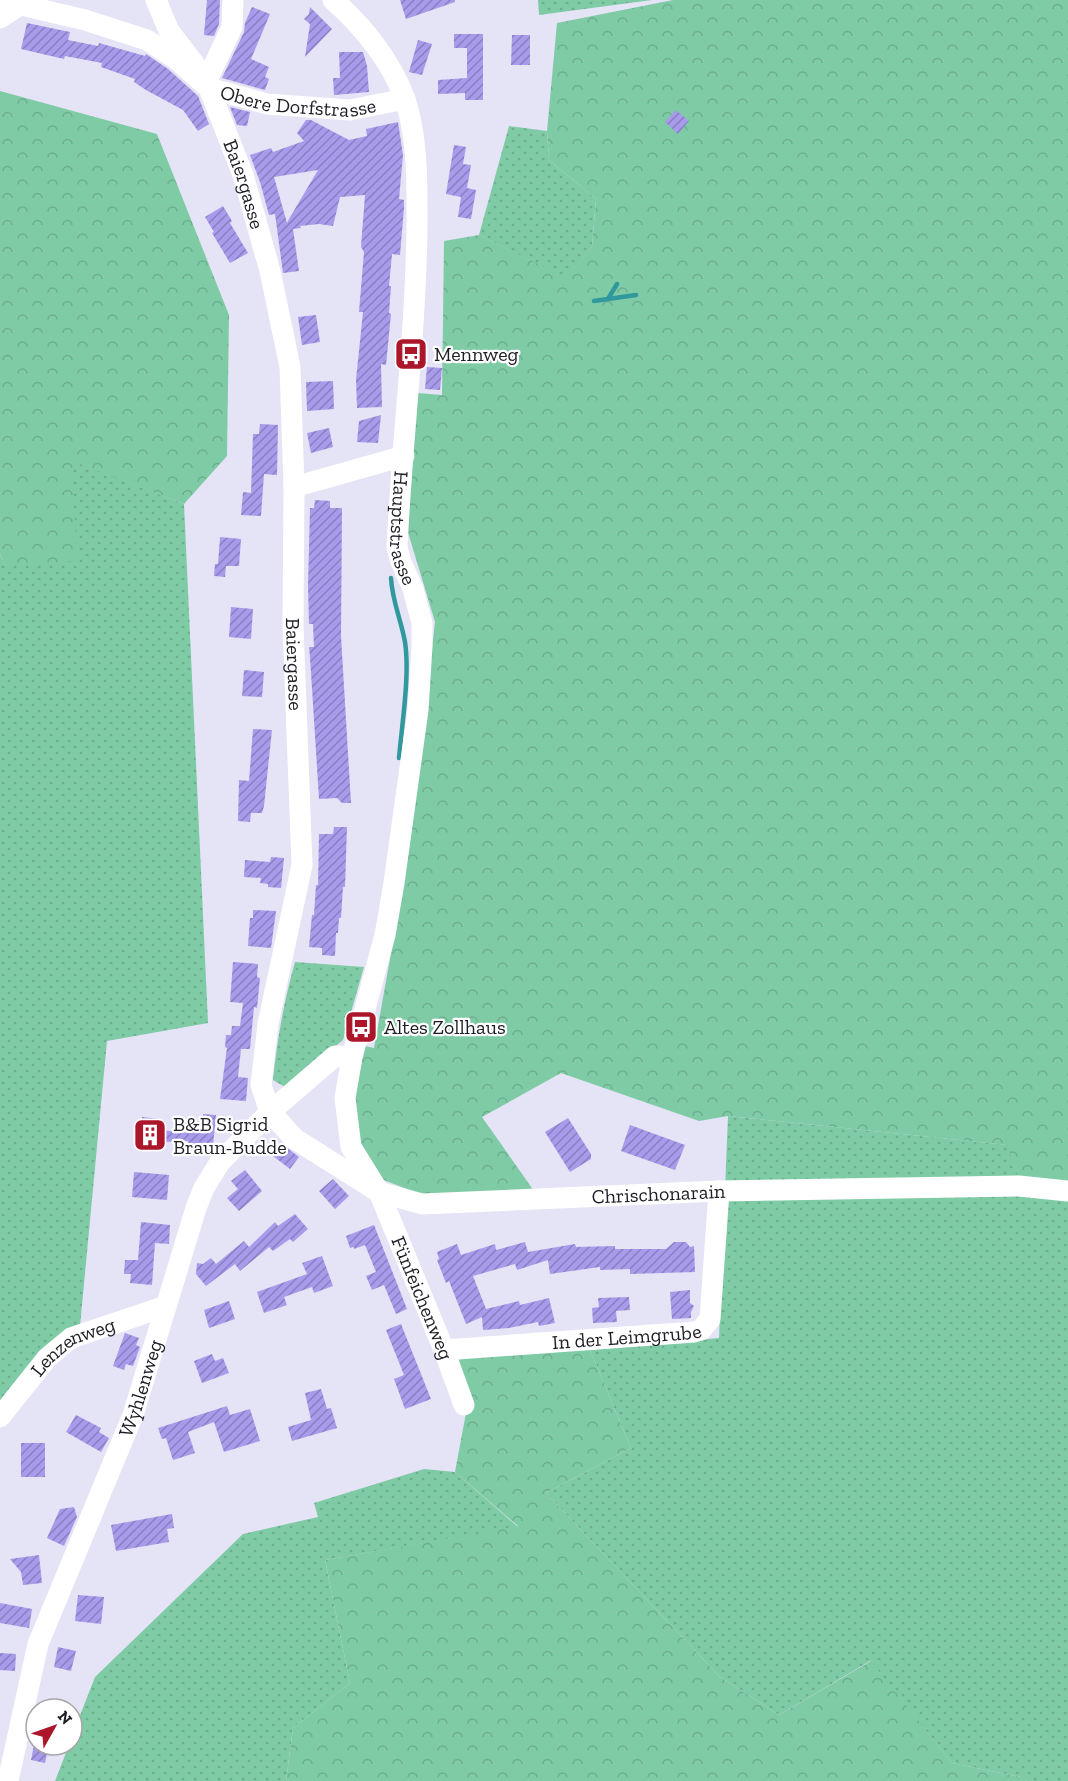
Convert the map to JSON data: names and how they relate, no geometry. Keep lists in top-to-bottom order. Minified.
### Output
{"streets":{"street":["Obere Dorfstrasse","Baiergasse","Hauptstrasse","Chrischonarain","Fünfeichenweg","In der Leimgrube","Lenzenweg","Wyhlenweg"]},"crossings":[["Obere Dorfstrasse","Baiergasse"],["Obere Dorfstrasse","Hauptstrasse"],["Baiergasse","Chrischonarain"],["Baiergasse","Fünfeichenweg"],["Baiergasse","Wyhlenweg"],["Hauptstrasse","Wyhlenweg"],["Chrischonarain","Fünfeichenweg"],["Chrischonarain","In der Leimgrube"],["Fünfeichenweg","In der Leimgrube"],["Lenzenweg","Wyhlenweg"]],"places":{"bus stop":["Mennweg","Altes Zollhaus"],"building":["B&B Sigrid Braun-Budde"]},"north":"top right"}
